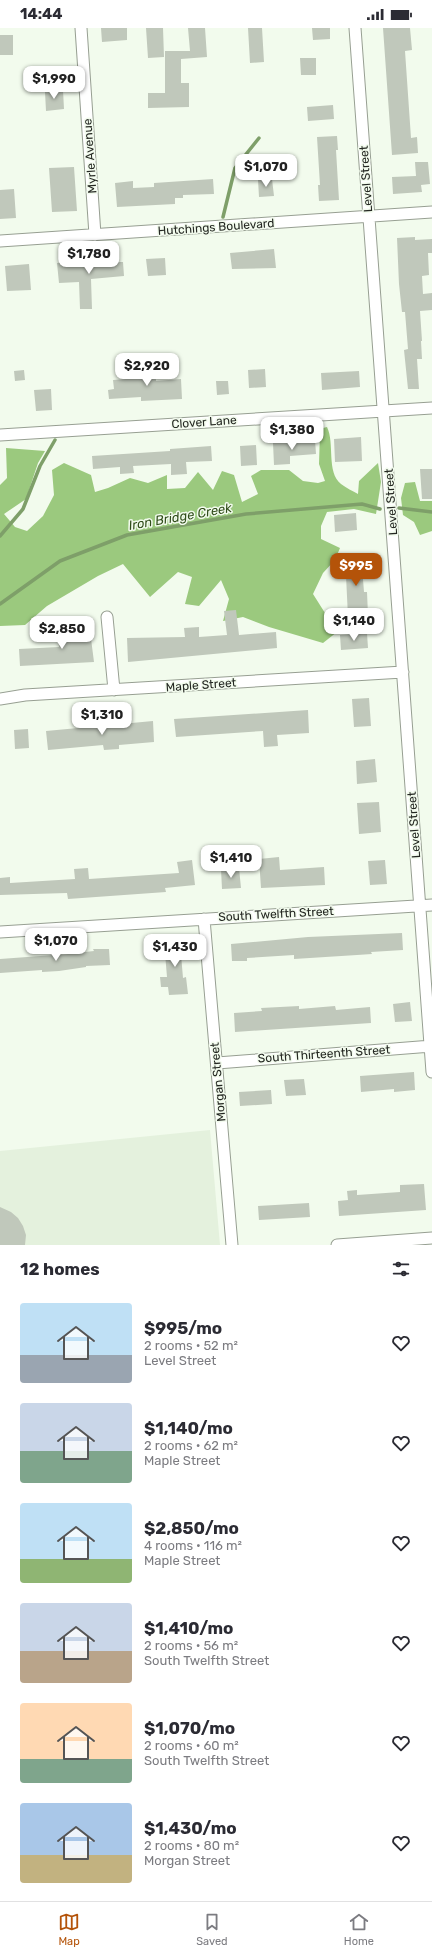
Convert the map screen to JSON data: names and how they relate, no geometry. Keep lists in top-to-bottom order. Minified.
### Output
{"streets":{"street":["Myrle Avenue","Level Street","Hutchings Boulevard","Clover Lane","Maple Street","South Twelfth Street","South Thirteenth Street","Morgan Street"]},"crossings":[["Myrle Avenue","Hutchings Boulevard"],["Level Street","Hutchings Boulevard"],["Level Street","Clover Lane"],["Level Street","Maple Street"],["Level Street","South Twelfth Street"],["Level Street","South Thirteenth Street"],["South Twelfth Street","Morgan Street"],["South Thirteenth Street","Morgan Street"]],"water":["Iron Bridge Creek"],"page":{"status":"14:44","price":["$1,990","$1,070","$1,780","$2,920","$1,380","$995","$1,140","$2,850","$1,310","$1,410","$1,070","$1,430"],"heading":"12 homes","list":[{"name":"$995/mo","note":"2 rooms · 52 m² · Level Street"},{"name":"$1,140/mo","note":"2 rooms · 62 m² · Maple Street"},{"name":"$2,850/mo","note":"4 rooms · 116 m² · Maple Street"},{"name":"$1,410/mo","note":"2 rooms · 56 m² · South Twelfth Street"},{"name":"$1,070/mo","note":"2 rooms · 60 m² · South Twelfth Street"},{"name":"$1,430/mo","note":"2 rooms · 80 m² · Morgan Street"}],"tabs":["Map","Saved","Home"]}}
